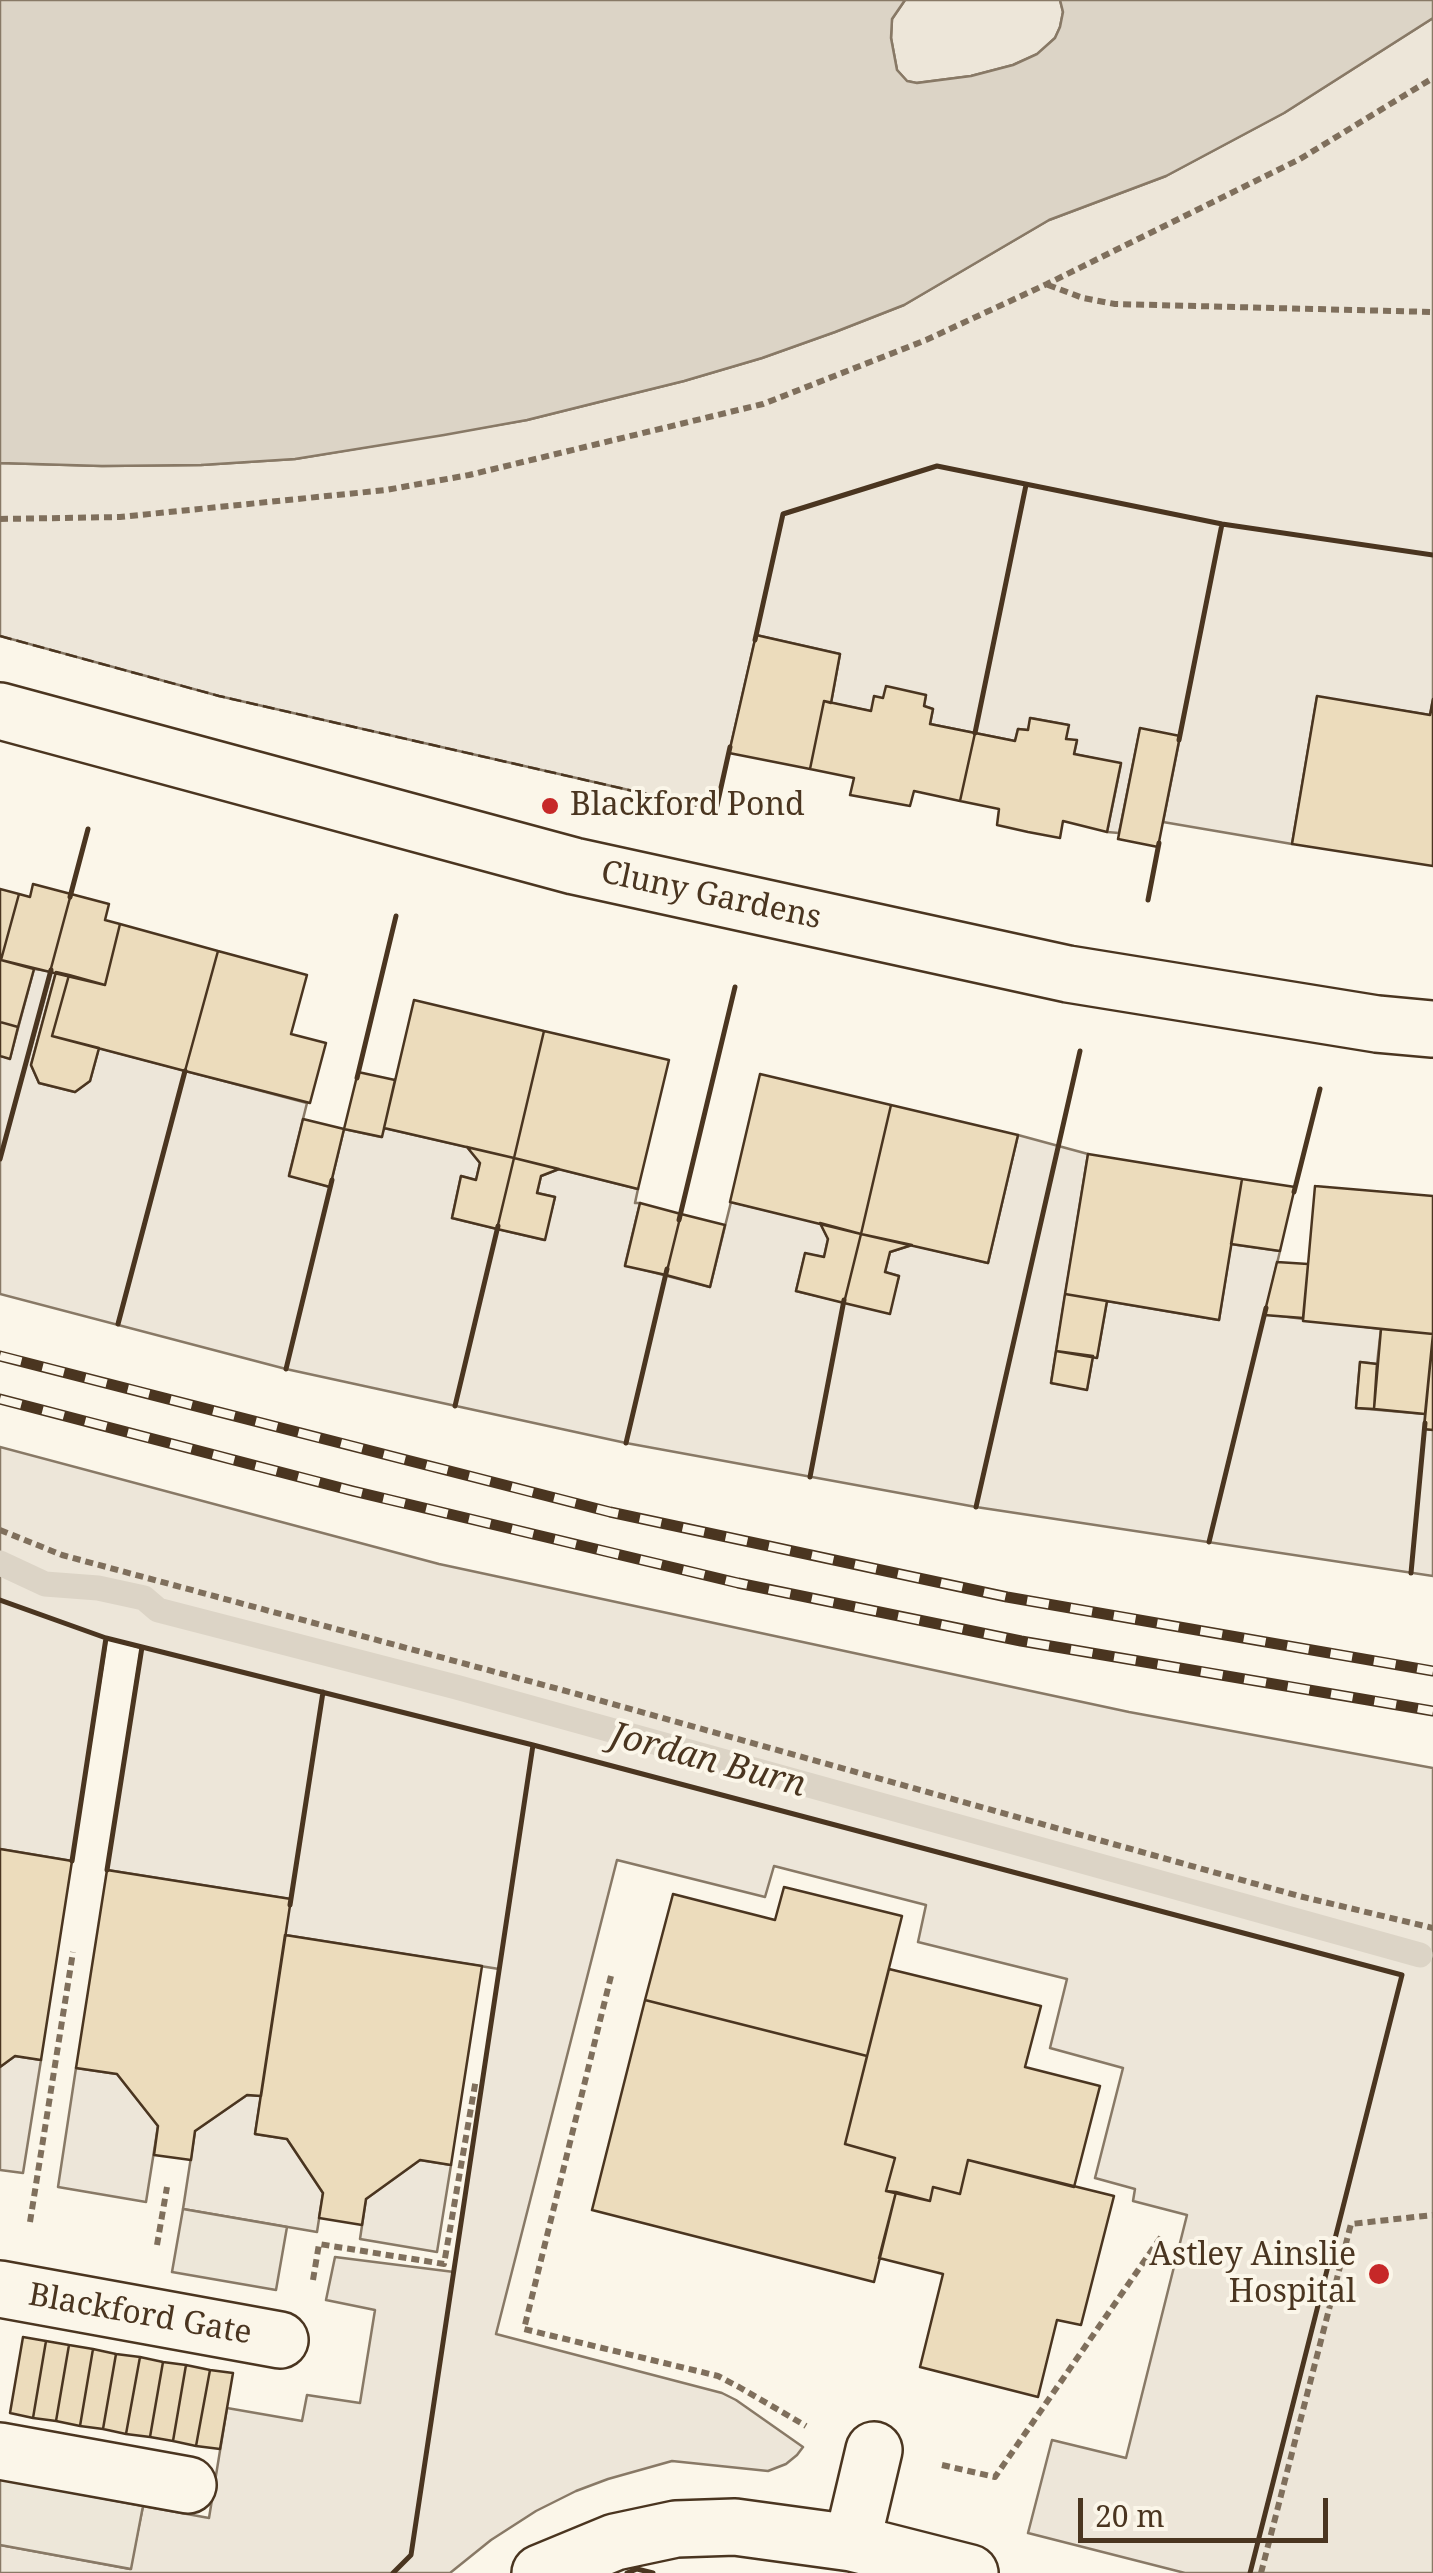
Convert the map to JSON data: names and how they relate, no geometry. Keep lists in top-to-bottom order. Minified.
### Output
{"streets":{"street":["Cluny Gardens","Blackford Gate"]},"water":["Jordan Burn"],"places":["Blackford Pond","Astley Ainslie Hospital"],"scale_bar":"20 m"}
